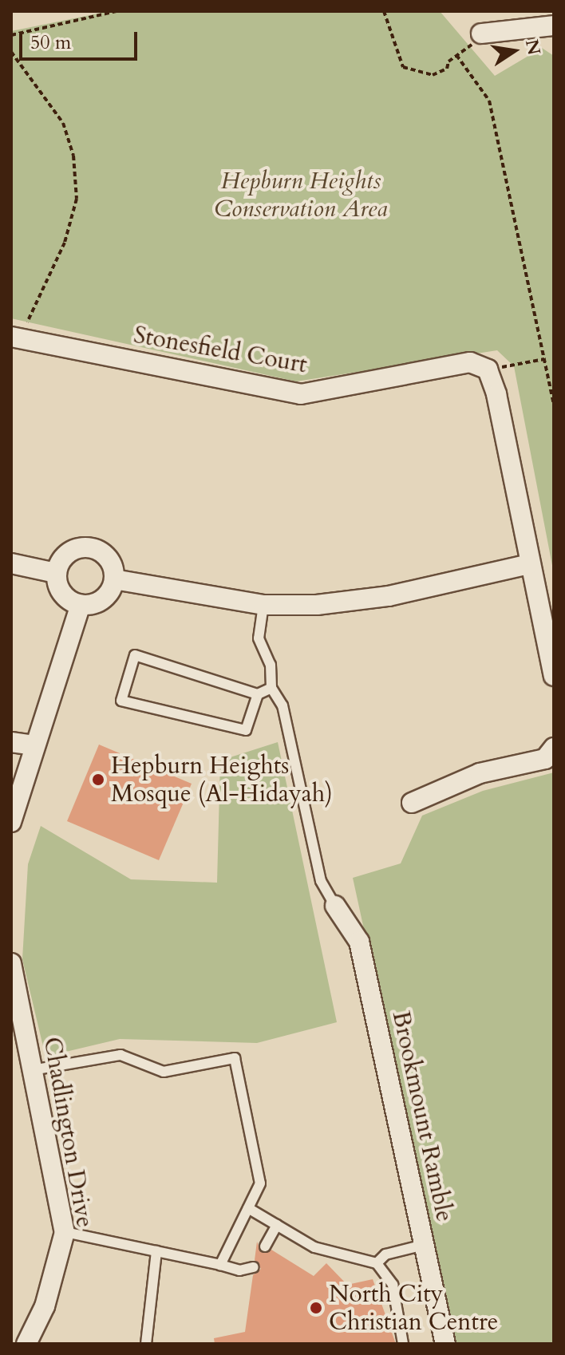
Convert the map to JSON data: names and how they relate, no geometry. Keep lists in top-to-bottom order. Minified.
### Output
{"streets":{"street":["Stonesfield Court","Brookmount Ramble","Chadlington Drive"]},"parks":["Hepburn Heights Conservation Area"],"places":["Hepburn Heights Mosque (Al-Hidayah)","North City Christian Centre"],"scale_bar":"50 m","north":"right"}
